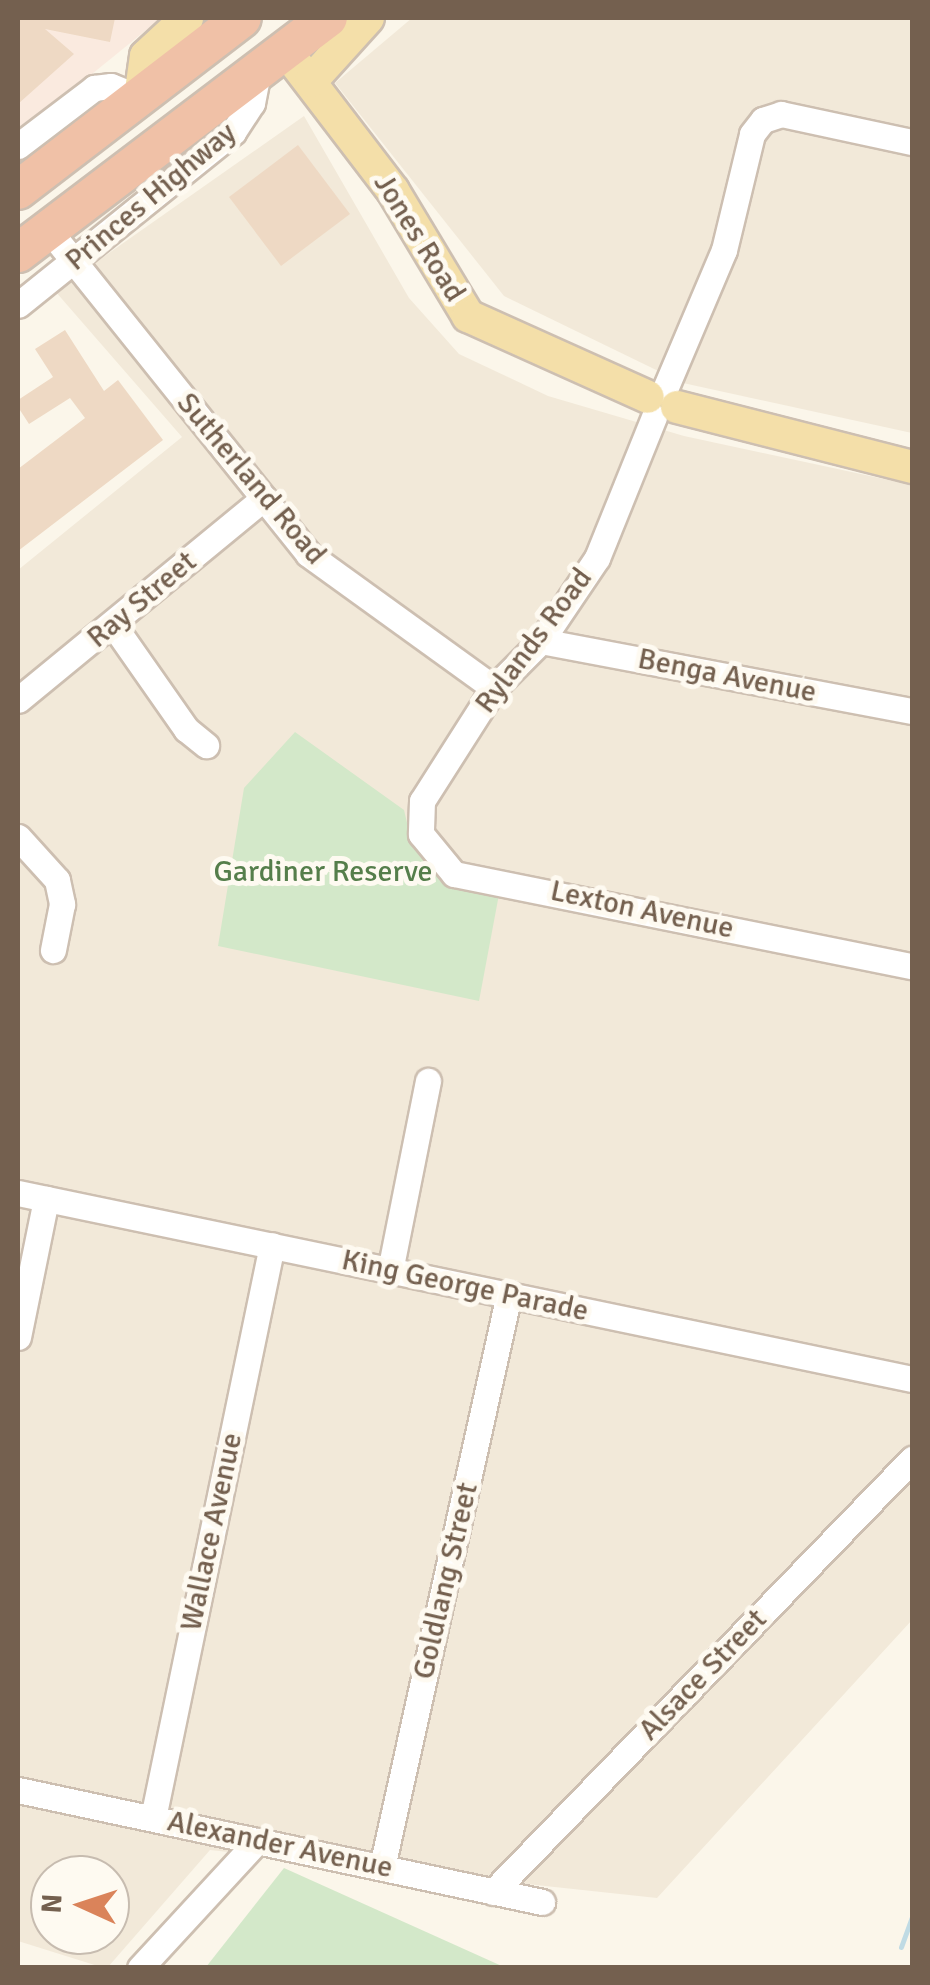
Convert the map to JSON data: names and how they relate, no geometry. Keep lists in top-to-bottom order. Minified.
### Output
{"streets":{"highway":["Princes Highway"],"main road":["Jones Road"],"street":["Sutherland Road","Ray Street","Rylands Road","Benga Avenue","Lexton Avenue","King George Parade","Wallace Avenue","Goldlang Street","Alsace Street","Alexander Avenue"]},"crossings":[["Princes Highway","Jones Road"],["Princes Highway","Sutherland Road"],["Jones Road","Rylands Road"],["Sutherland Road","Ray Street"],["Sutherland Road","Rylands Road"],["Rylands Road","Benga Avenue"],["Rylands Road","Lexton Avenue"],["King George Parade","Wallace Avenue"],["King George Parade","Goldlang Street"],["Wallace Avenue","Alexander Avenue"],["Goldlang Street","Alexander Avenue"],["Alsace Street","Alexander Avenue"]],"parks":["Gardiner Reserve"],"north":"left"}
